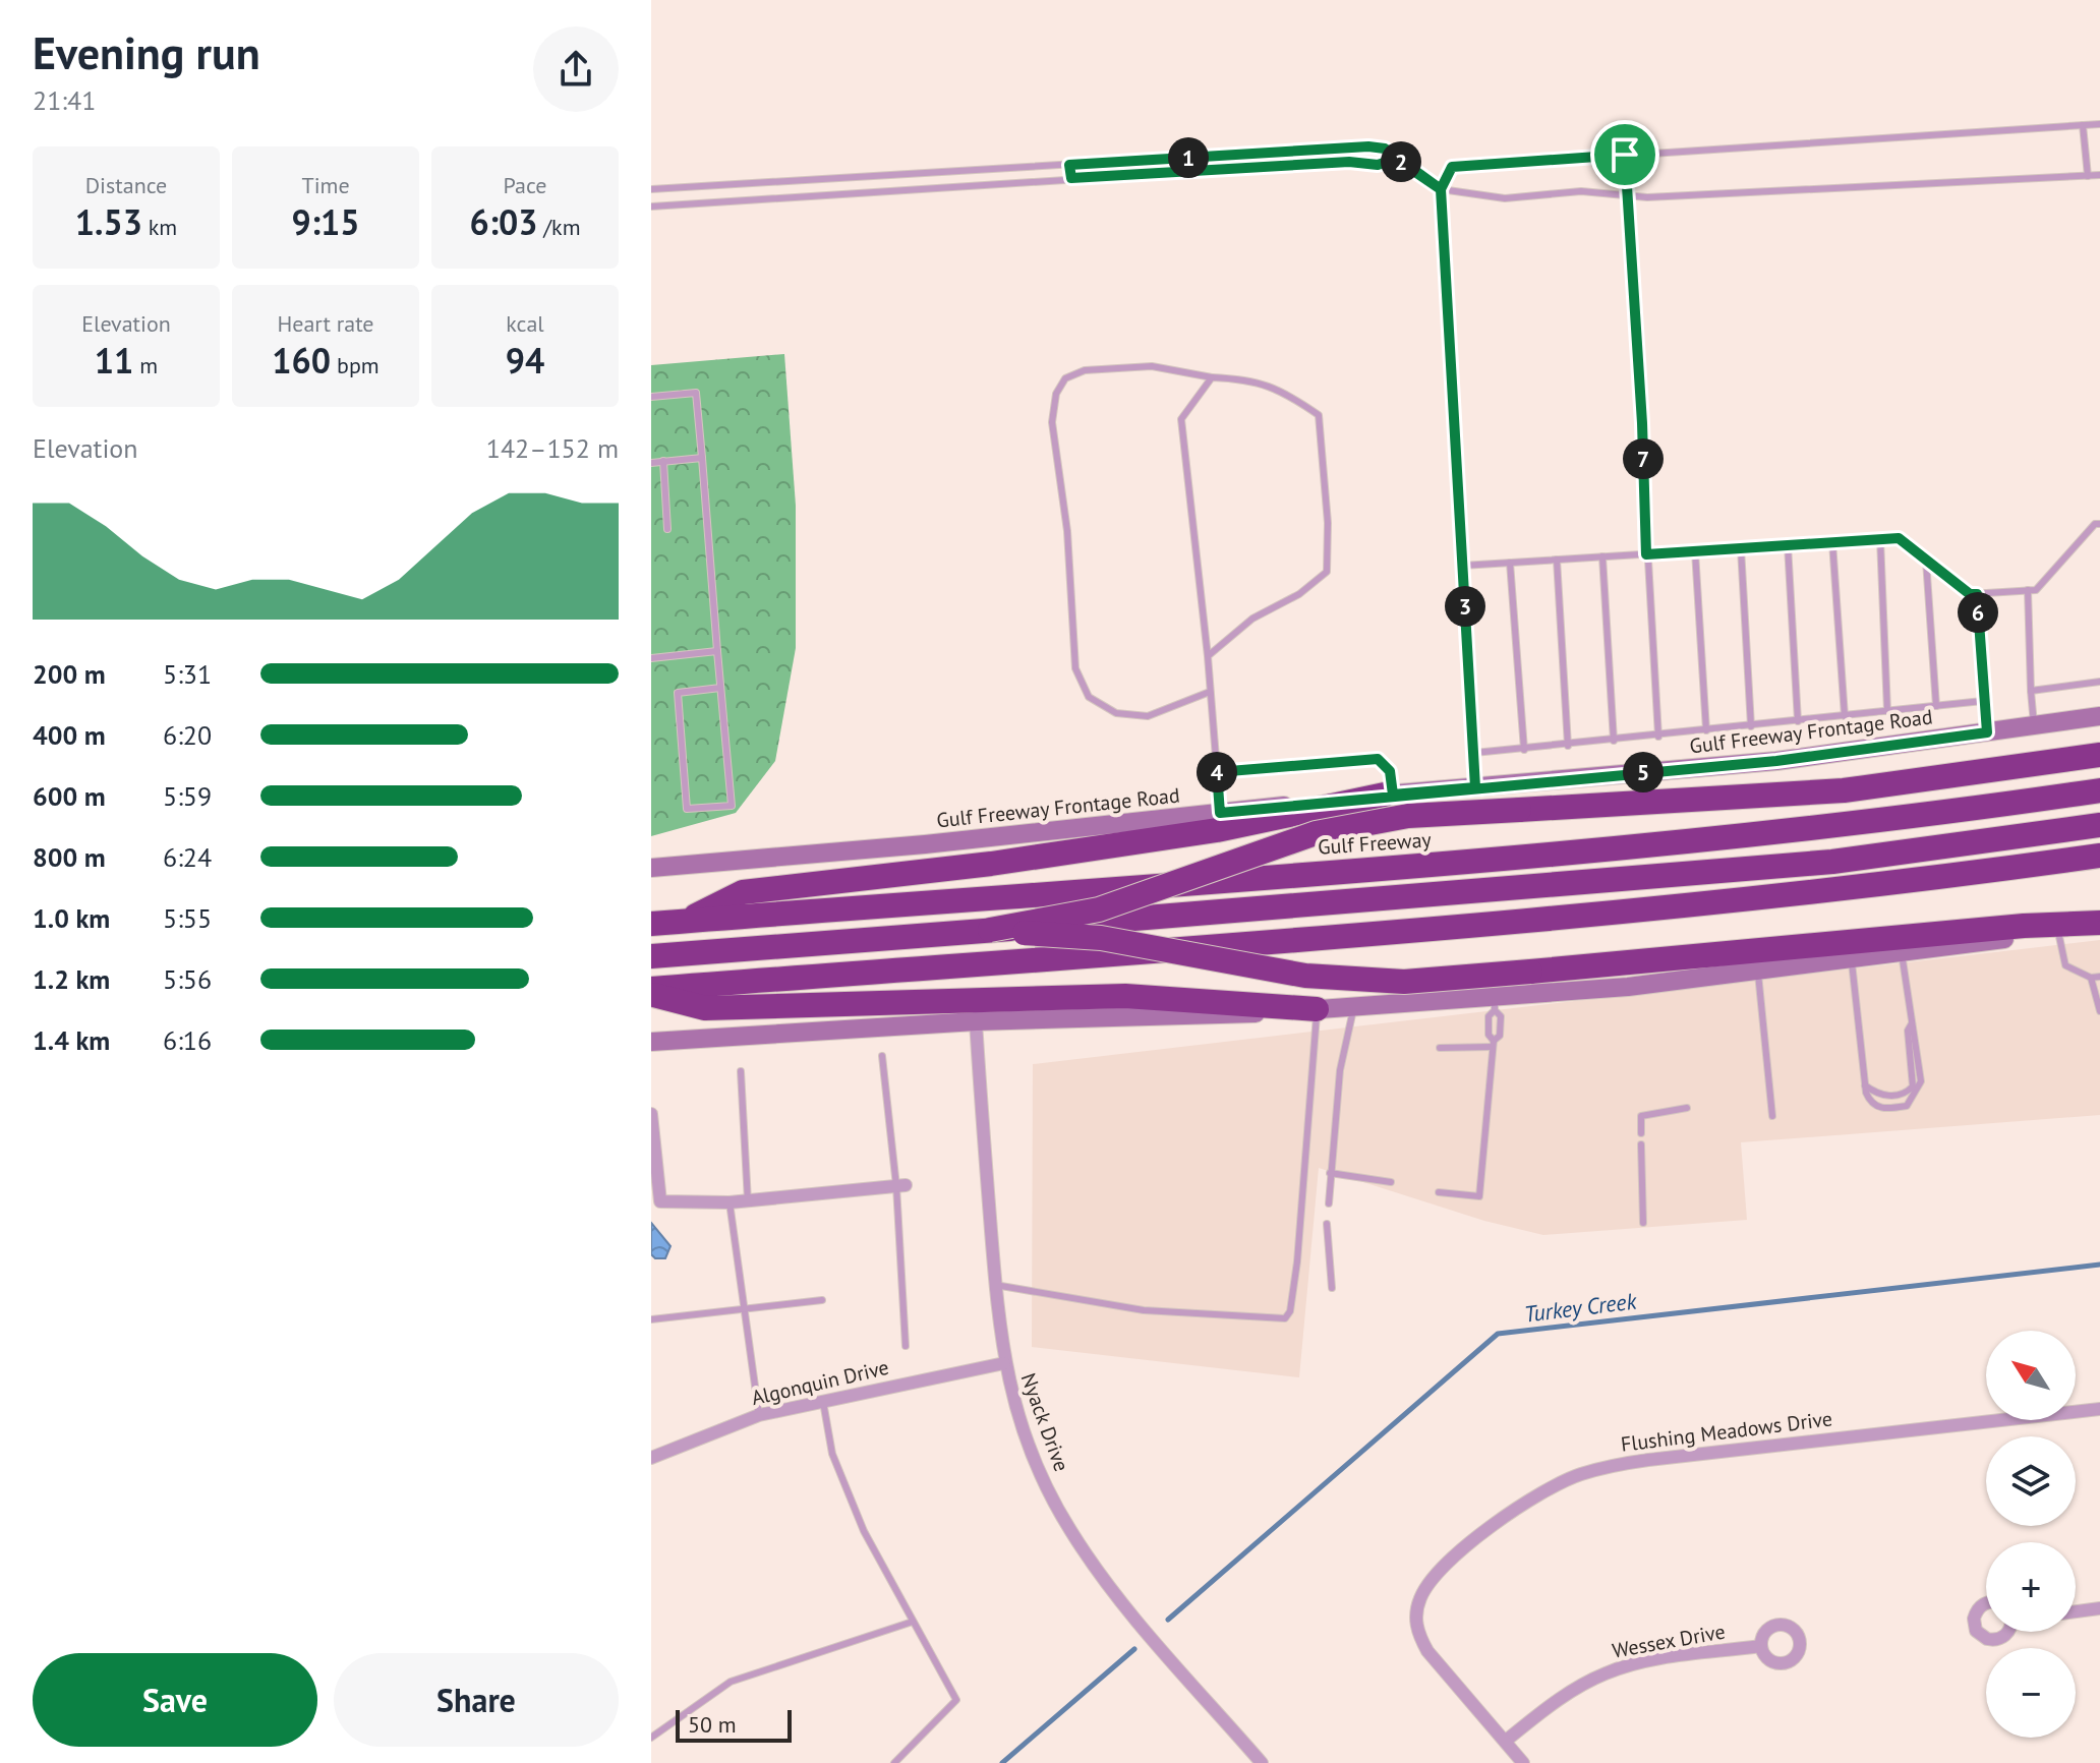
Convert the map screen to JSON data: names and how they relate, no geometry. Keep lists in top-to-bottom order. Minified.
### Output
{"streets":{"highway":["Gulf Freeway"],"main road":["Gulf Freeway Frontage Road"],"street":["Algonquin Drive","Nyack Drive","Flushing Meadows Drive","Wessex Drive"]},"crossings":[["Algonquin Drive","Nyack Drive"],["Flushing Meadows Drive","Wessex Drive"]],"water":["Turkey Creek"],"scale_bar":"50 m","north":"top left","page":{"heading":["Evening run","21:41"],"pins":["1","2","7","3","6","4","5"],"stats":[["Distance","1.53 km"],["Time","9:15"],["Pace","6:03 /km"],["Elevation","11 m"],["Heart rate","160 bpm"],["kcal","94"]],"chart":["Elevation","142–152 m"],"list":[{"name":"200 m","note":"5:31"},{"name":"400 m","note":"6:20"},{"name":"600 m","note":"5:59"},{"name":"800 m","note":"6:24"},{"name":"1.0 km","note":"5:55"},{"name":"1.2 km","note":"5:56"},{"name":"1.4 km","note":"6:16"}],"map_buttons":["+","−"],"buttons":["Save","Share"],"scale":"50 m"}}
